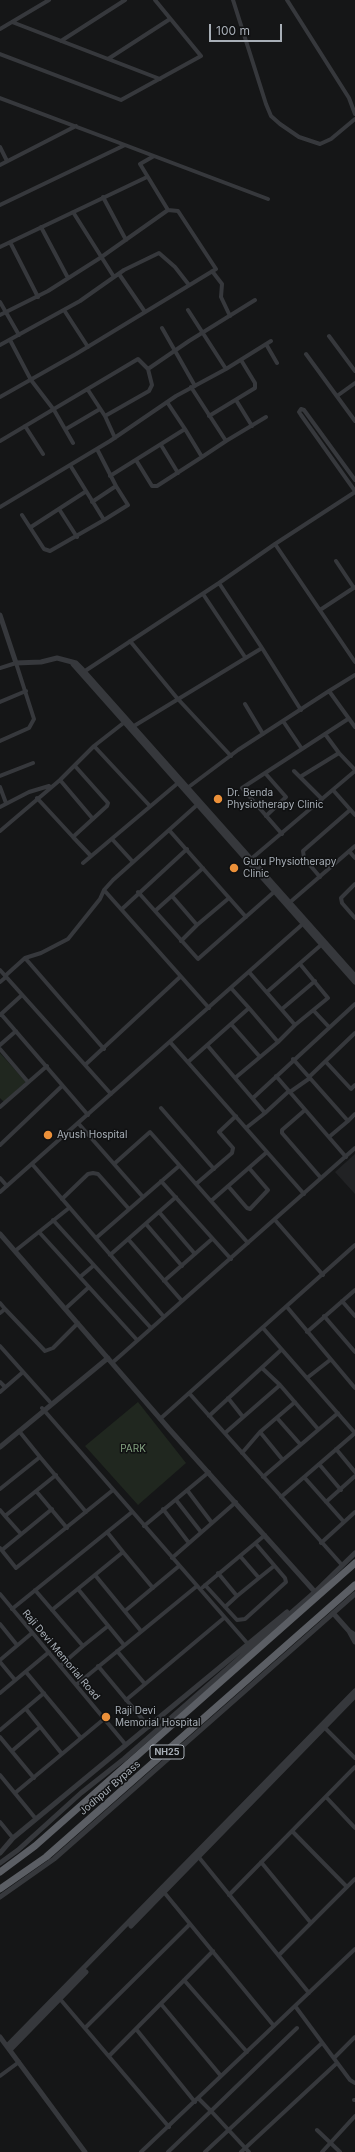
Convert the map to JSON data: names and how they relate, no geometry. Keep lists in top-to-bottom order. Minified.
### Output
{"streets":{"highway":["NH25","Jodhpur Bypass"],"street":["Raji Devi Memorial Road"]},"parks":["PARK"],"places":["Dr. Benda Physiotherapy Clinic","Guru Physiotherapy Clinic","Ayush Hospital","Raji Devi Memorial Hospital"],"scale_bar":"100 m"}
